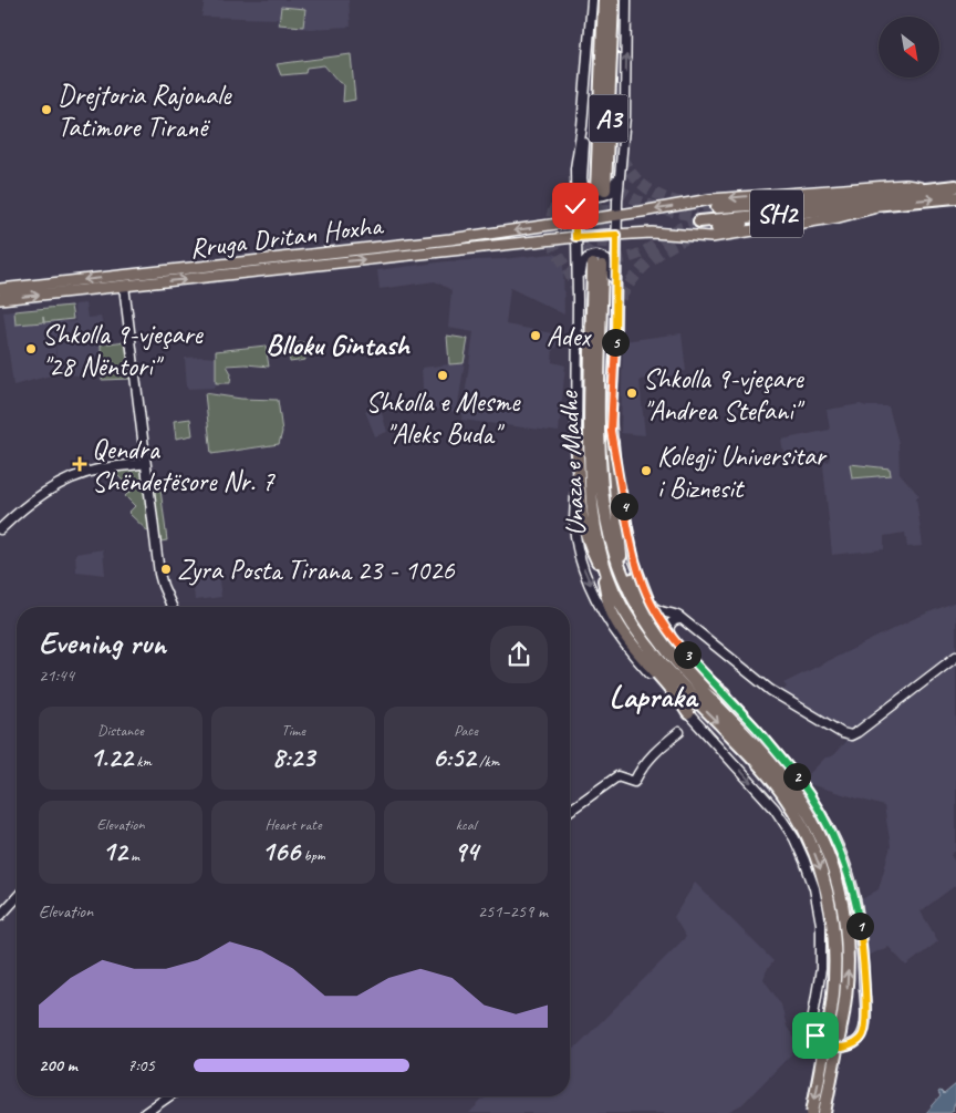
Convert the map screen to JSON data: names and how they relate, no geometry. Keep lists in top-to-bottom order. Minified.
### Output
{"streets":{"highway":["A3","SH2","Unaza e Madhe"],"main road":["Rruga Dritan Hoxha"]},"crossings":[["SH2","Rruga Dritan Hoxha"]],"districts":["Blloku Gintash","Lapraka"],"places":{"other":["Drejtoria Rajonale Tatimore Tiranë","Adex","Shkolla 9-vjeçare \"28 Nëntori\"","Shkolla e Mesme \"Aleks Buda\"","Shkolla 9-vjeçare \"Andrea Stefani\"","Kolegji Universitar i Biznesit","Zyra Posta Tirana 23 - 1026"],"health":["Qendra Shëndetësore Nr. 7"]},"north":"bottom right","page":{"pins":["5","4","3","2","1"],"heading":["Evening run","21:44"],"stats":[["Distance","1.22 km"],["Time","8:23"],["Pace","6:52 /km"],["Elevation","12 m"],["Heart rate","166 bpm"],["kcal","94"]],"chart":["Elevation","251–259 m"],"list":[{"name":"200 m","note":"7:05"}]}}
